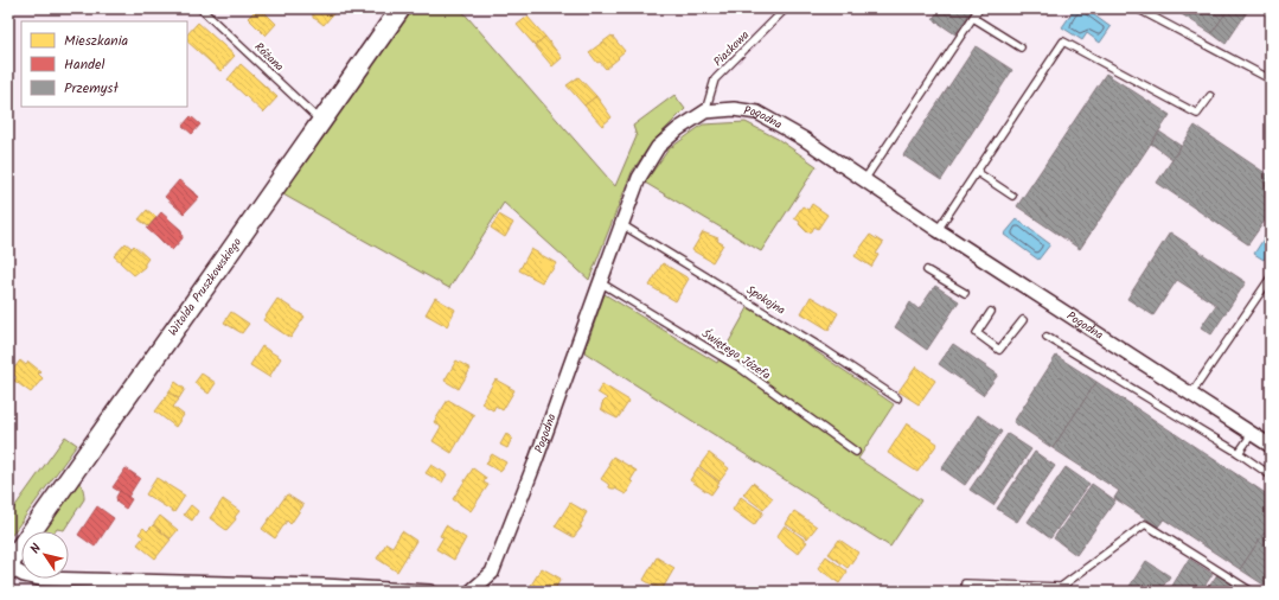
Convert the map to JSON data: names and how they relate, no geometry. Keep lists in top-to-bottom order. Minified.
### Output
{"streets":{"street":["Pogodna","Witolda Pruszkowskiego"],"lane":["Piaskowa","Różana","Spokojna","Świętego Józefa"]},"crossings":[["Piaskowa","Pogodna"],["Różana","Witolda Pruszkowskiego"],["Pogodna","Spokojna"],["Pogodna","Świętego Józefa"]],"legend":["Mieszkania","Handel","Przemysł"],"north":"top left"}
